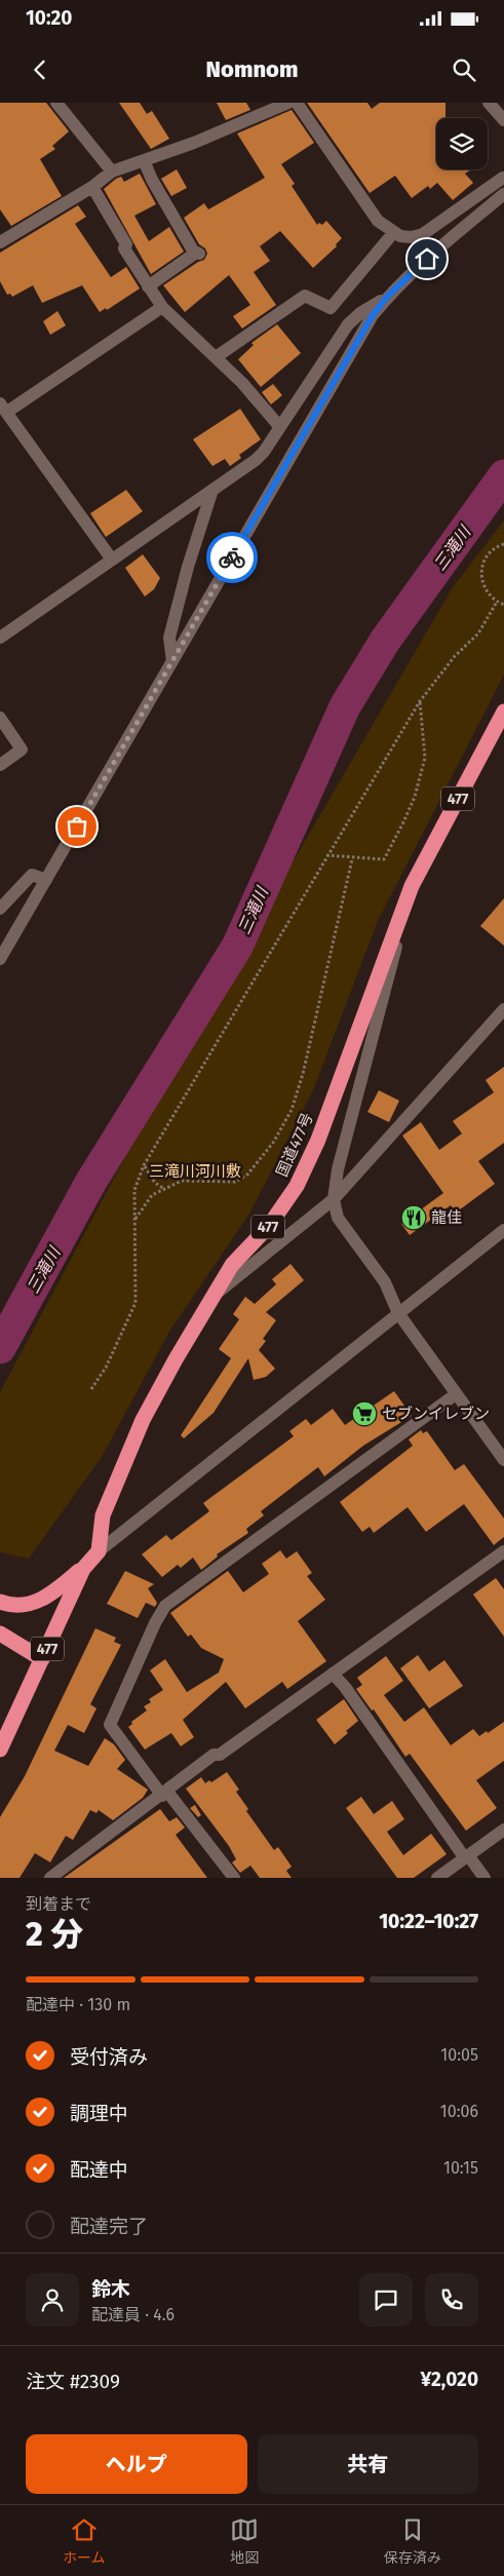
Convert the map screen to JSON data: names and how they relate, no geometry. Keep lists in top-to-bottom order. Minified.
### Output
{"streets":{"highway":["477","国道477号"]},"crossings":[["477","国道477号"]],"water":["三滝川"],"parks":["三滝川河川敷"],"places":{"restaurant":["龍佳"],"supermarket":["セブンイレブン"]},"page":{"status":"10:20","header":"Nomnom","heading":["2 分","到着まで","10:22–10:27"],"panel":["鈴木","配達員 · 4.6","注文 #2309","¥2,020"],"bar":"配達中 · 130 m","list":[["受付済み","10:05"],["調理中","10:06"],["配達中","10:15"],"配達完了"],"buttons":["ヘルプ","共有"],"tabs":["ホーム","地図","保存済み"]}}
